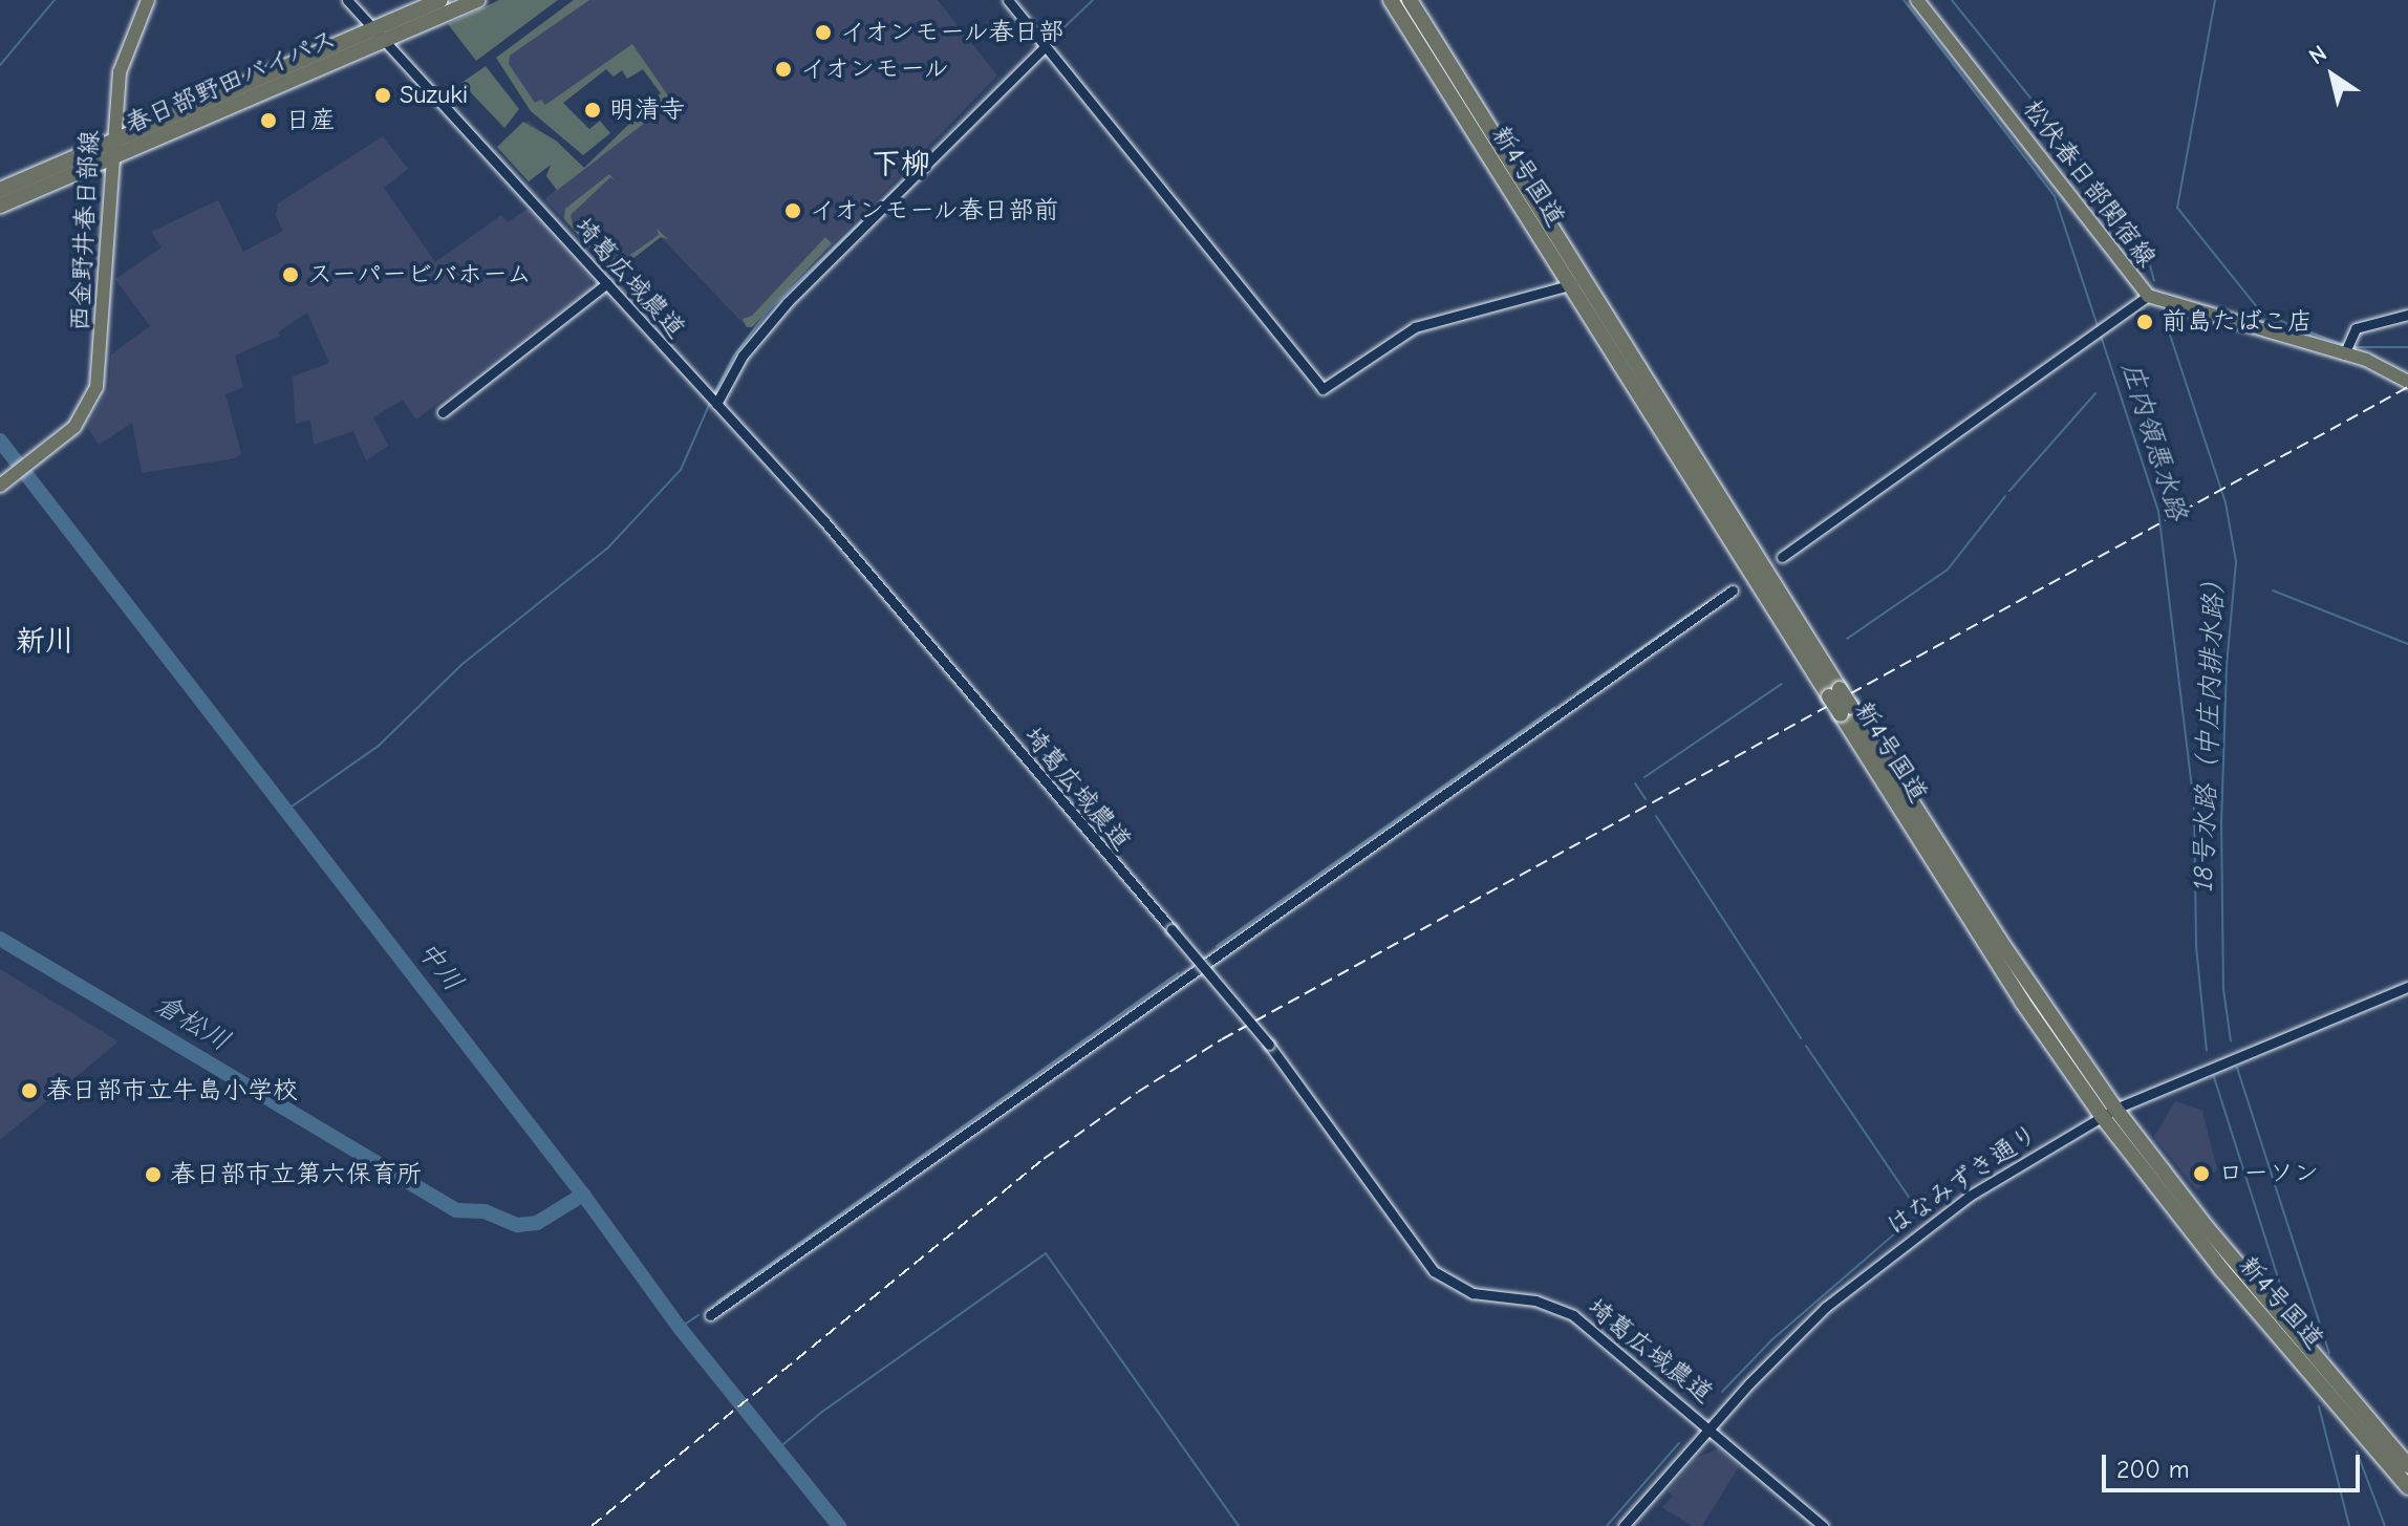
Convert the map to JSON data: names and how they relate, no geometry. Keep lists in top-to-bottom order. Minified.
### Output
{"streets":{"highway":["春日部野田バイパス","新4号国道"],"main road":["松伏春日部関宿線","西金野井春日部線"],"street":["埼葛広域農道","はなみずき通り"]},"crossings":[["春日部野田バイパス","西金野井春日部線"],["春日部野田バイパス","埼葛広域農道"],["新4号国道","はなみずき通り"],["埼葛広域農道","はなみずき通り"]],"districts":["下柳","新川"],"water":["庄内領悪水路","18号水路（中庄内排水路）","中川","倉松川"],"places":["イオンモール春日部","イオンモール","Suzuki","明清寺","日産","イオンモール春日部前","スーパービバホーム","前島たばこ店","春日部市立牛島小学校","ローソン","春日部市立第六保育所"],"scale_bar":"200 m","north":"top left"}
